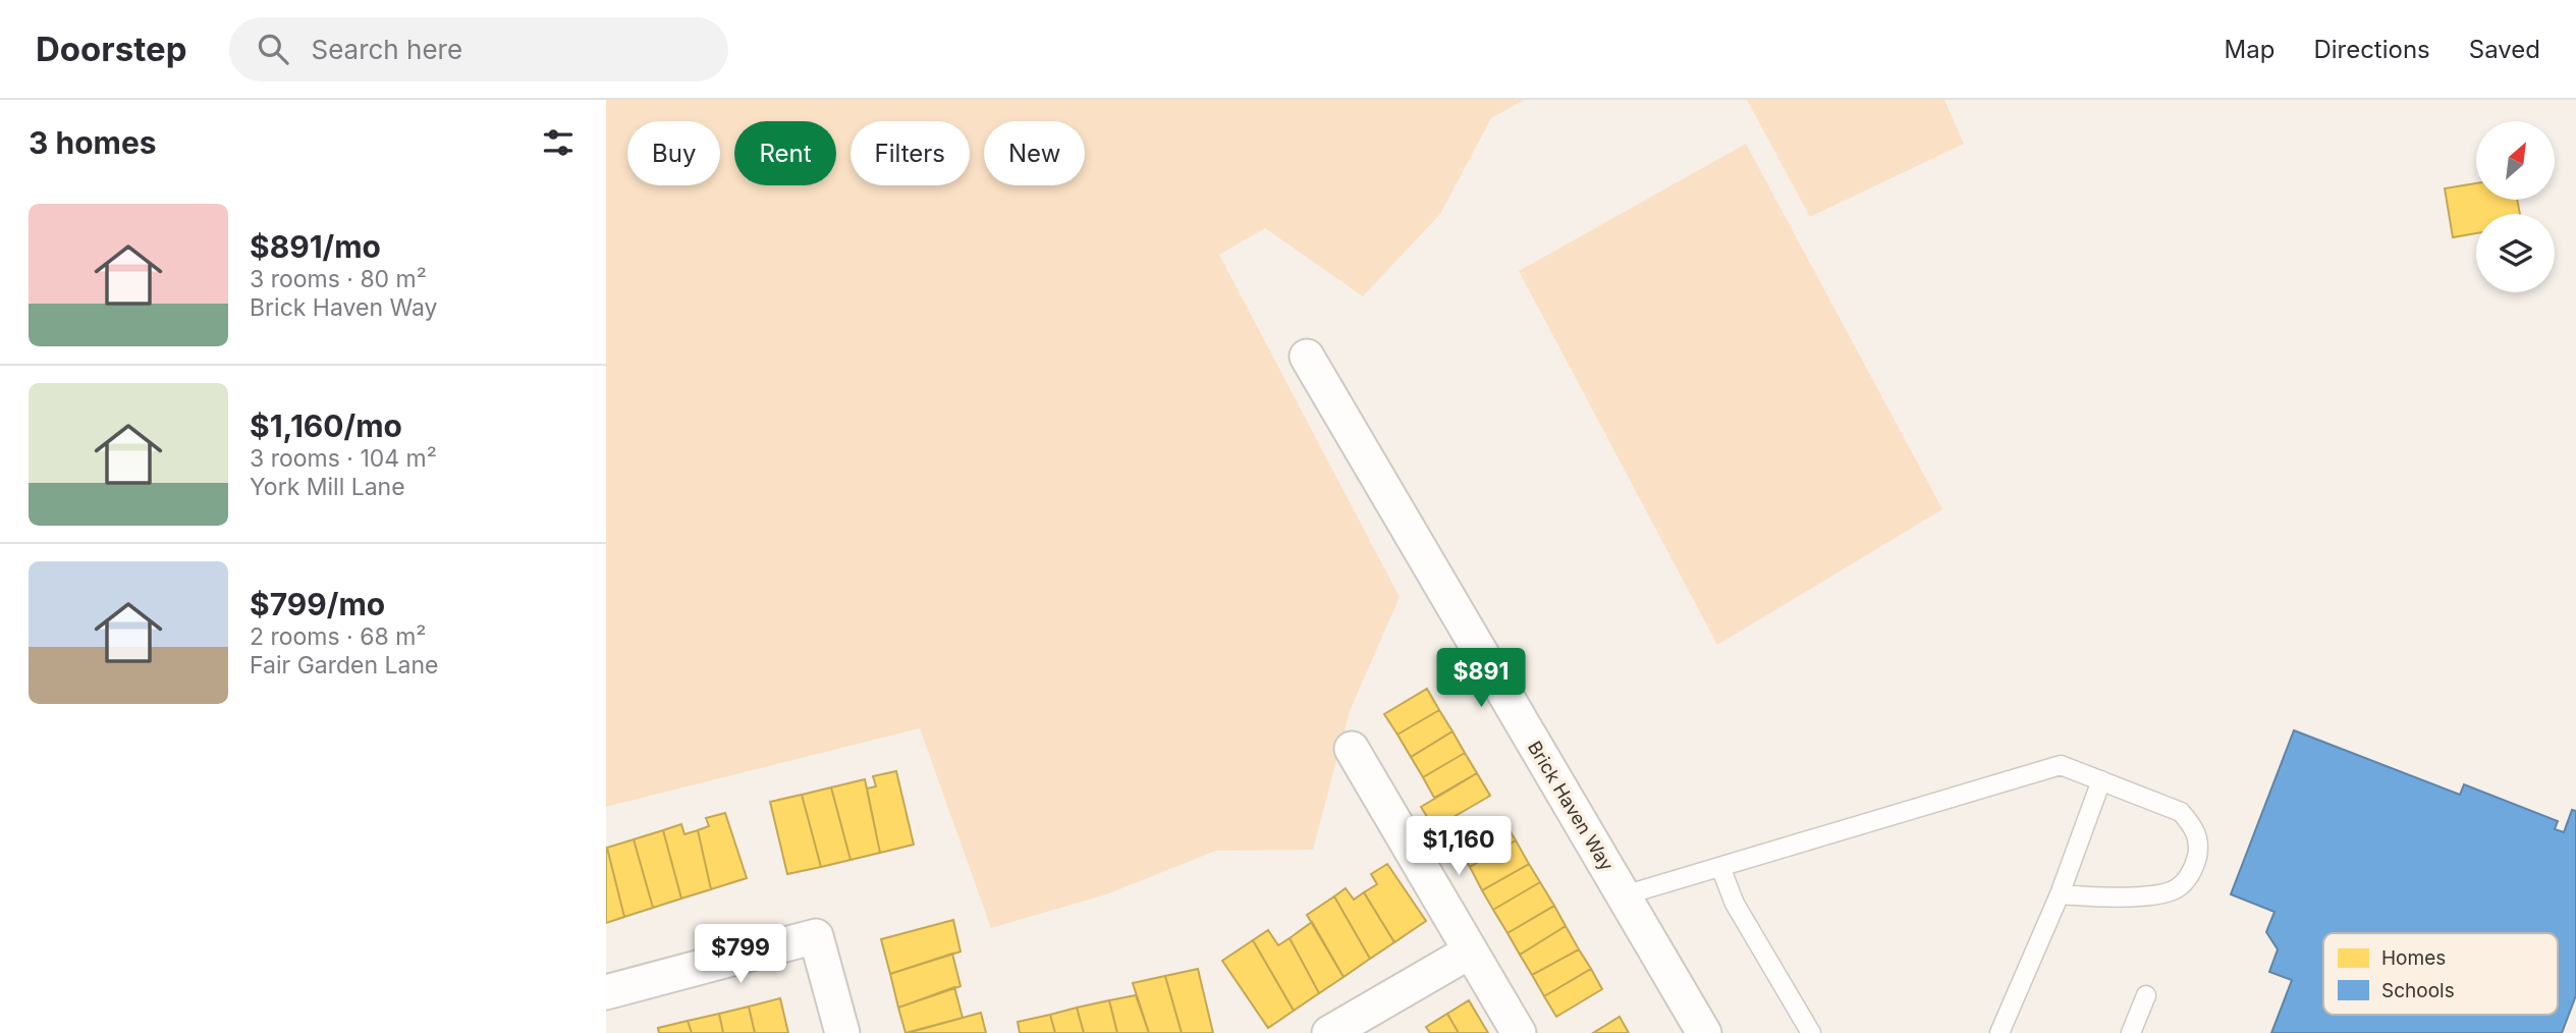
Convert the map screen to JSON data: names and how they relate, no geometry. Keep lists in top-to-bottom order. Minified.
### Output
{"streets":{"street":["Brick Haven Way"]},"legend":["Homes","Schools"],"north":"top right","page":{"header":"Doorstep","search":"Search here","nav":["Map","Directions","Saved"],"heading":"3 homes","chip":["Buy","Rent","Filters","New"],"list":[{"name":"$891/mo","note":"3 rooms · 80 m² · Brick Haven Way"},{"name":"$1,160/mo","note":"3 rooms · 104 m² · York Mill Lane"},{"name":"$799/mo","note":"2 rooms · 68 m² · Fair Garden Lane"}],"price":["$891","$1,160","$799"]}}
